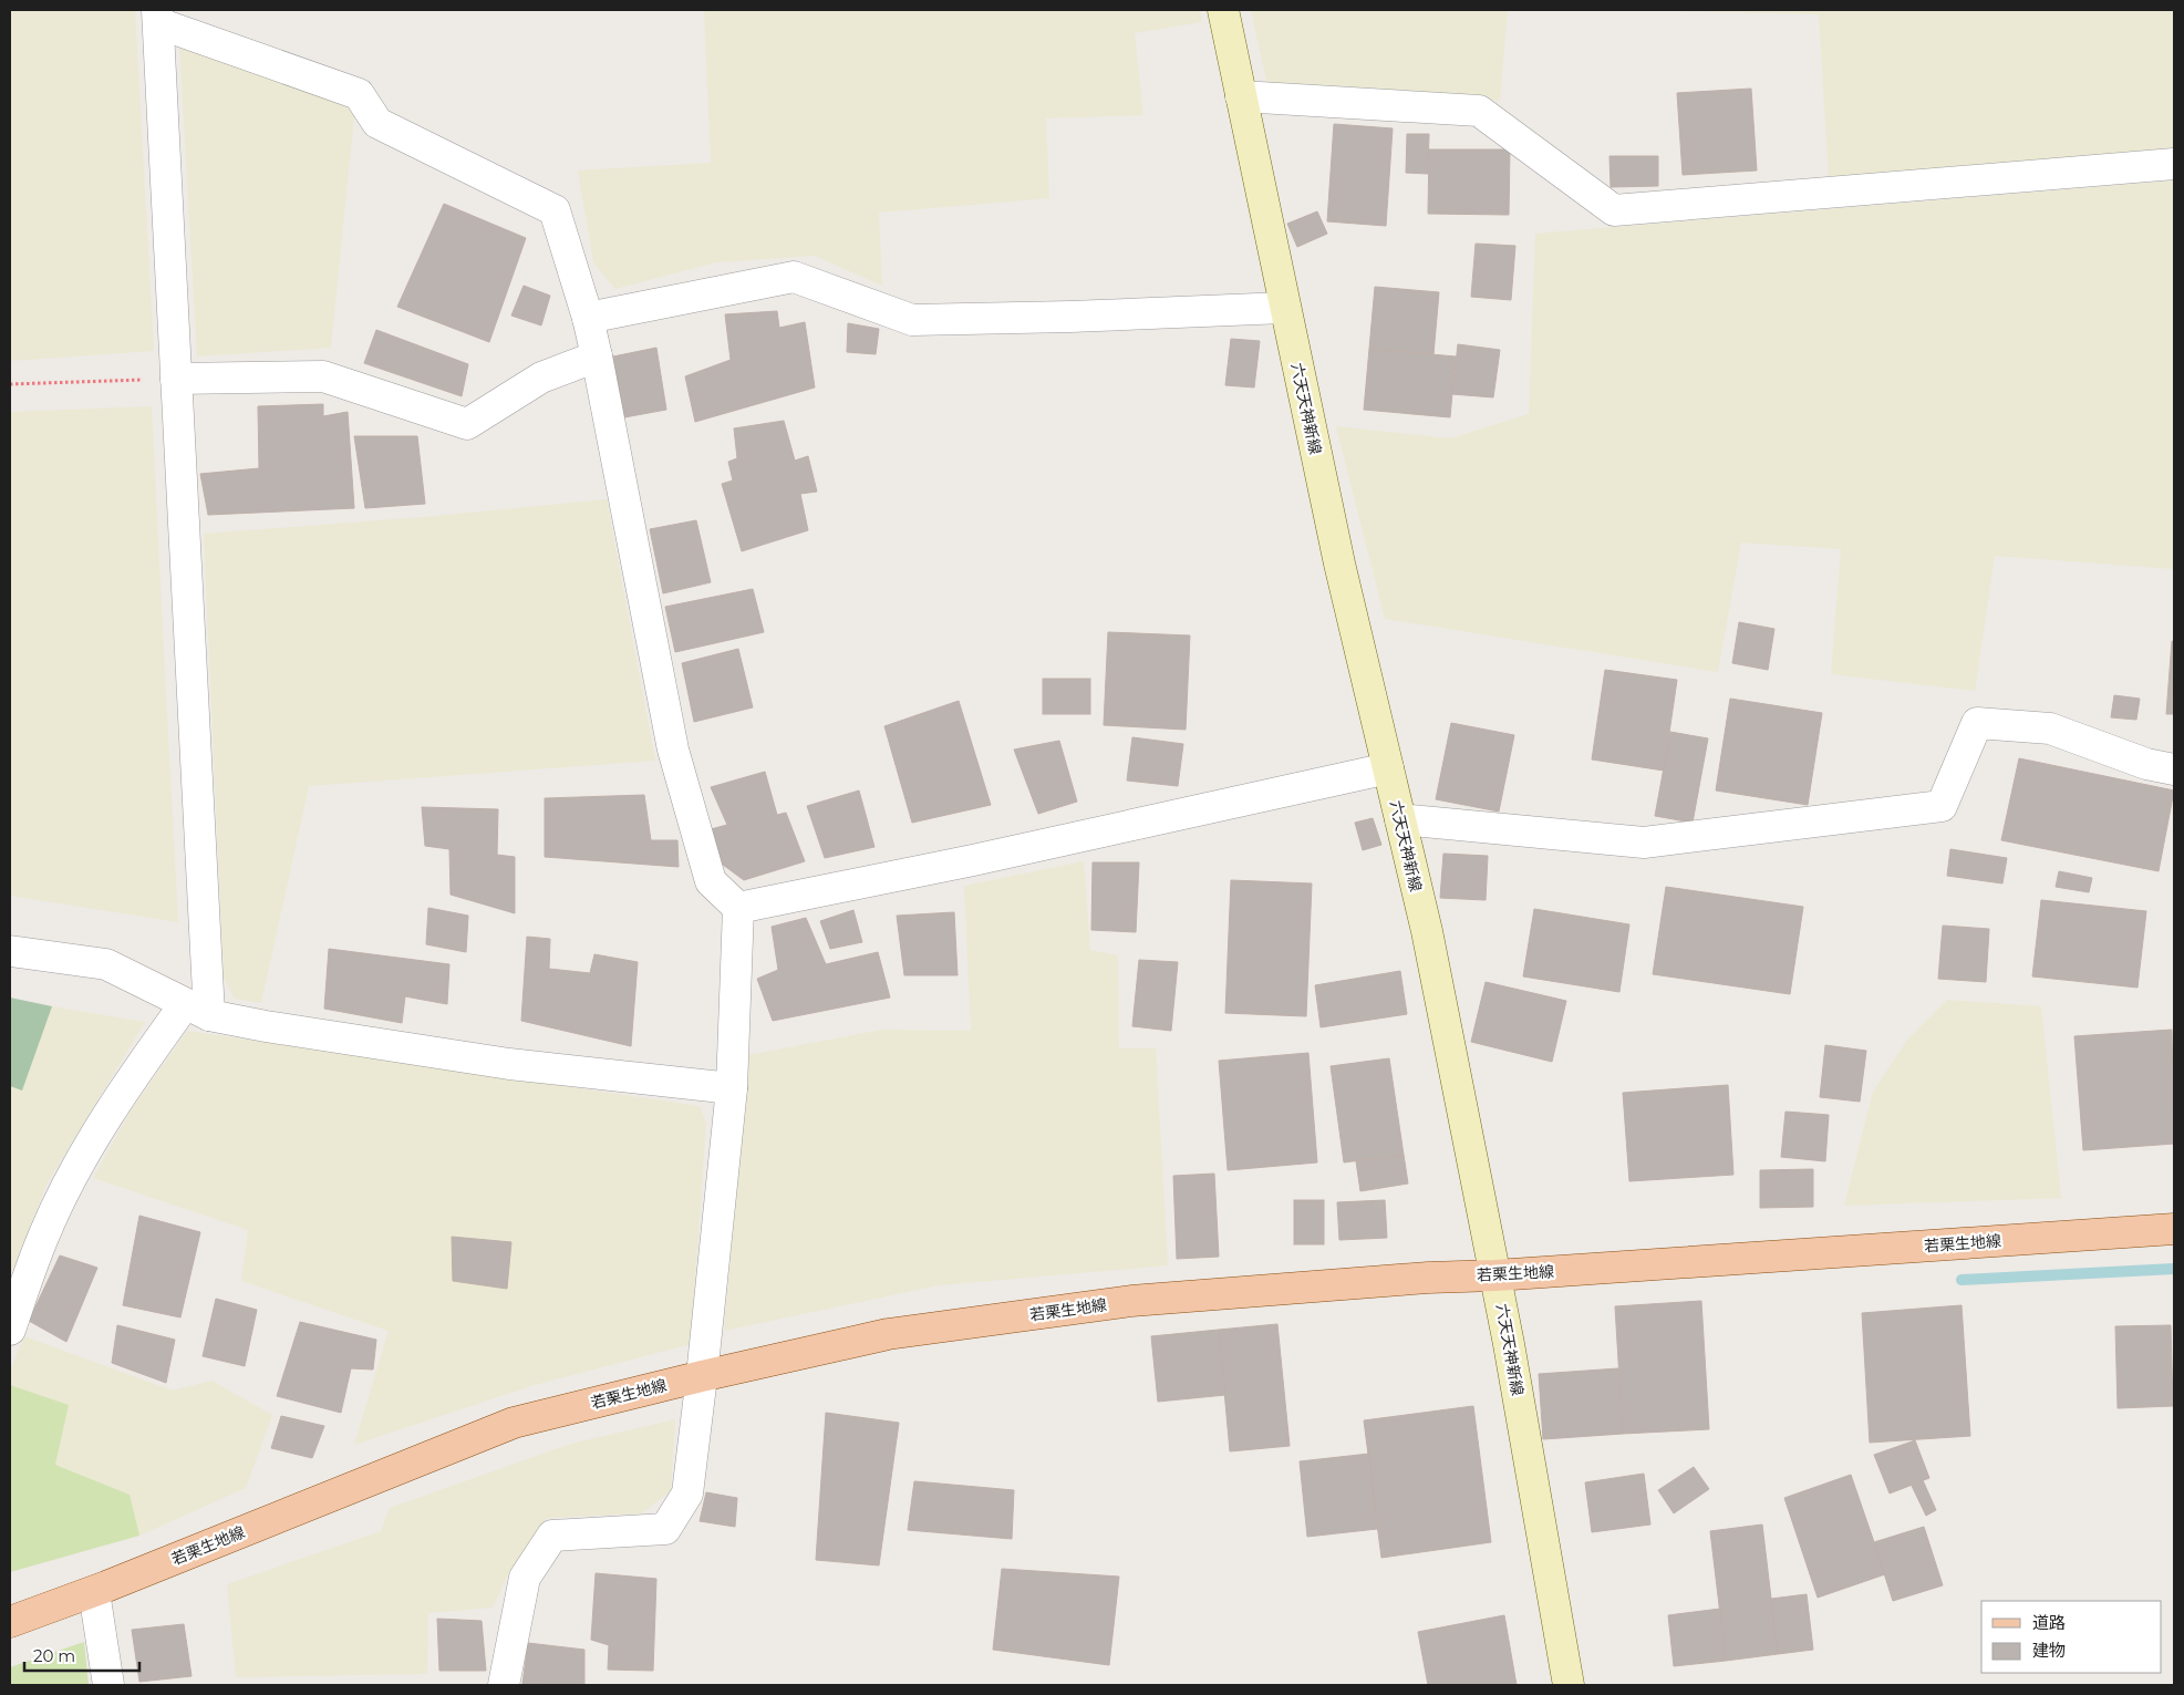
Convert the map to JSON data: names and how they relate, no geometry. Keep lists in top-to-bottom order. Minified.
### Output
{"streets":{"main road":["六天天神新線","若栗生地線"]},"crossings":[["六天天神新線","若栗生地線"]],"legend":["道路","建物"],"scale_bar":"20 m"}
